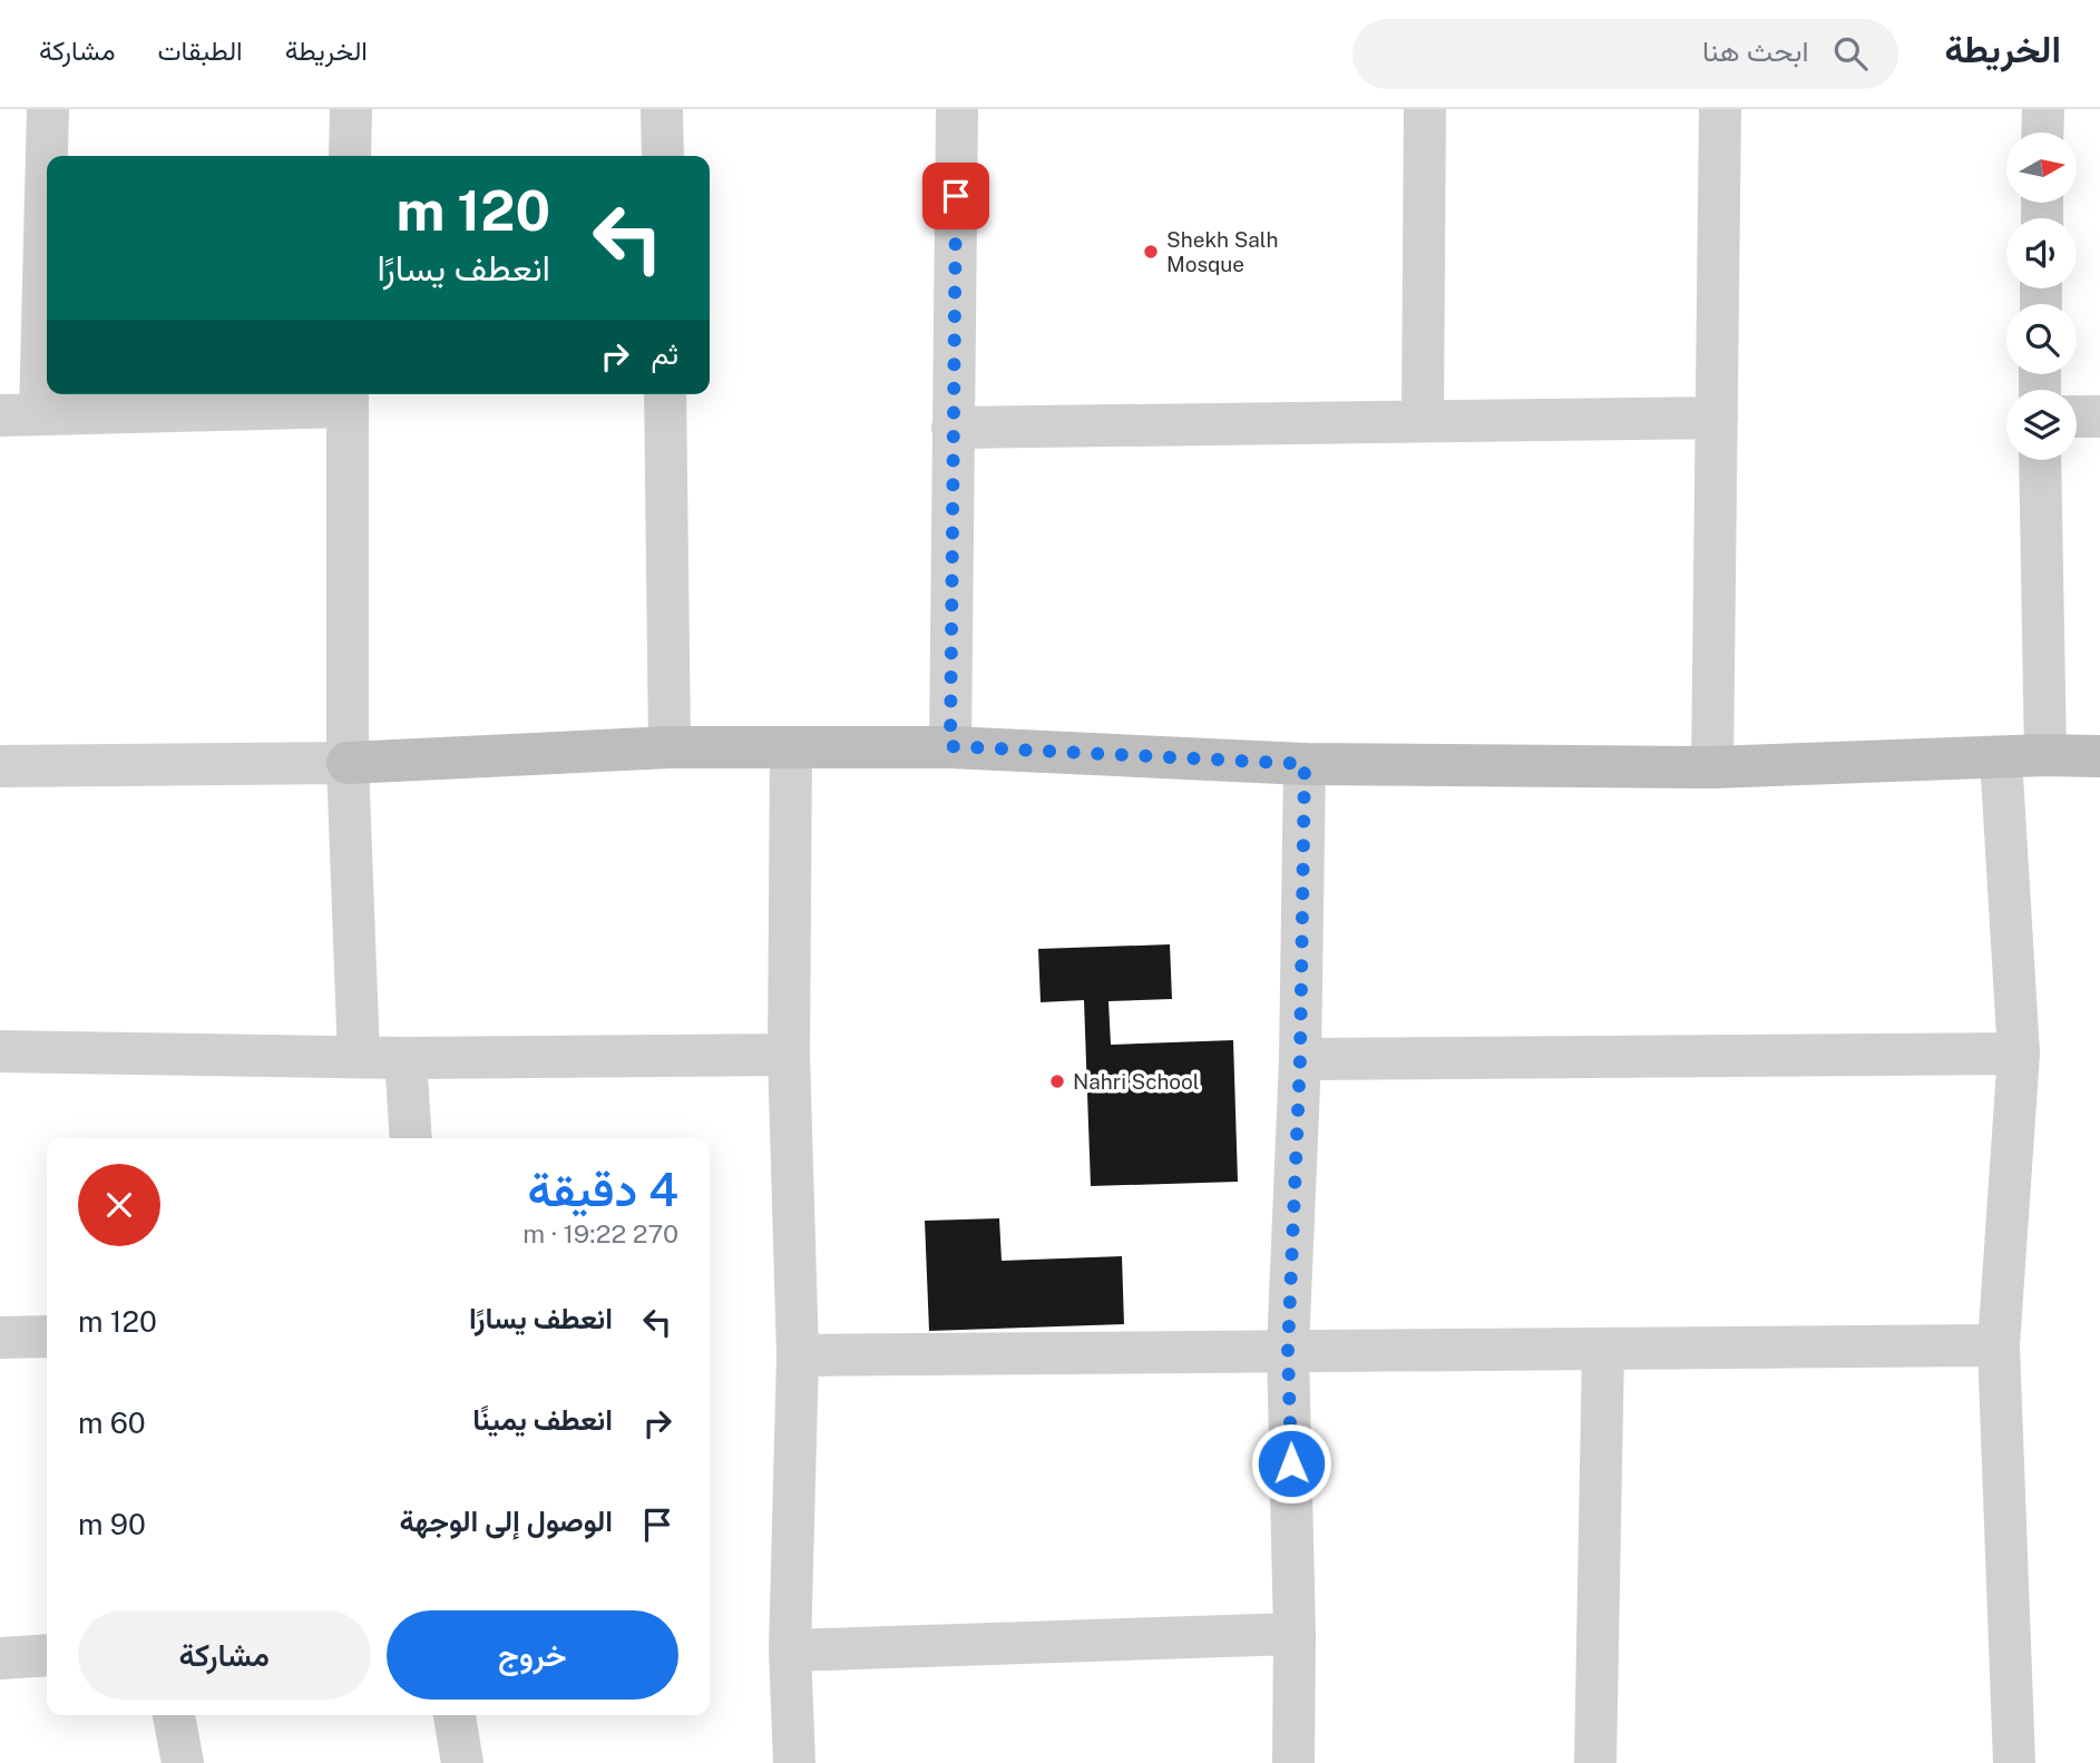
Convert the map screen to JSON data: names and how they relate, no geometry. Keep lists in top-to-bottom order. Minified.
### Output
{"places":["Shekh Salh Mosque","Nahri School"],"north":"right","page":{"header":"الخريطة","search":"ابحث هنا","nav":["الخريطة","الطبقات","مشاركة"],"turn":["120 m","انعطف يسارًا"],"then":"ثم","heading":["4 دقيقة","270 m · 19:22"],"list":[{"name":"انعطف يسارًا","value":"120 m"},{"name":"انعطف يمينًا","value":"60 m"},{"name":"الوصول إلى الوجهة","value":"90 m"}],"buttons":["خروج","مشاركة"]}}
